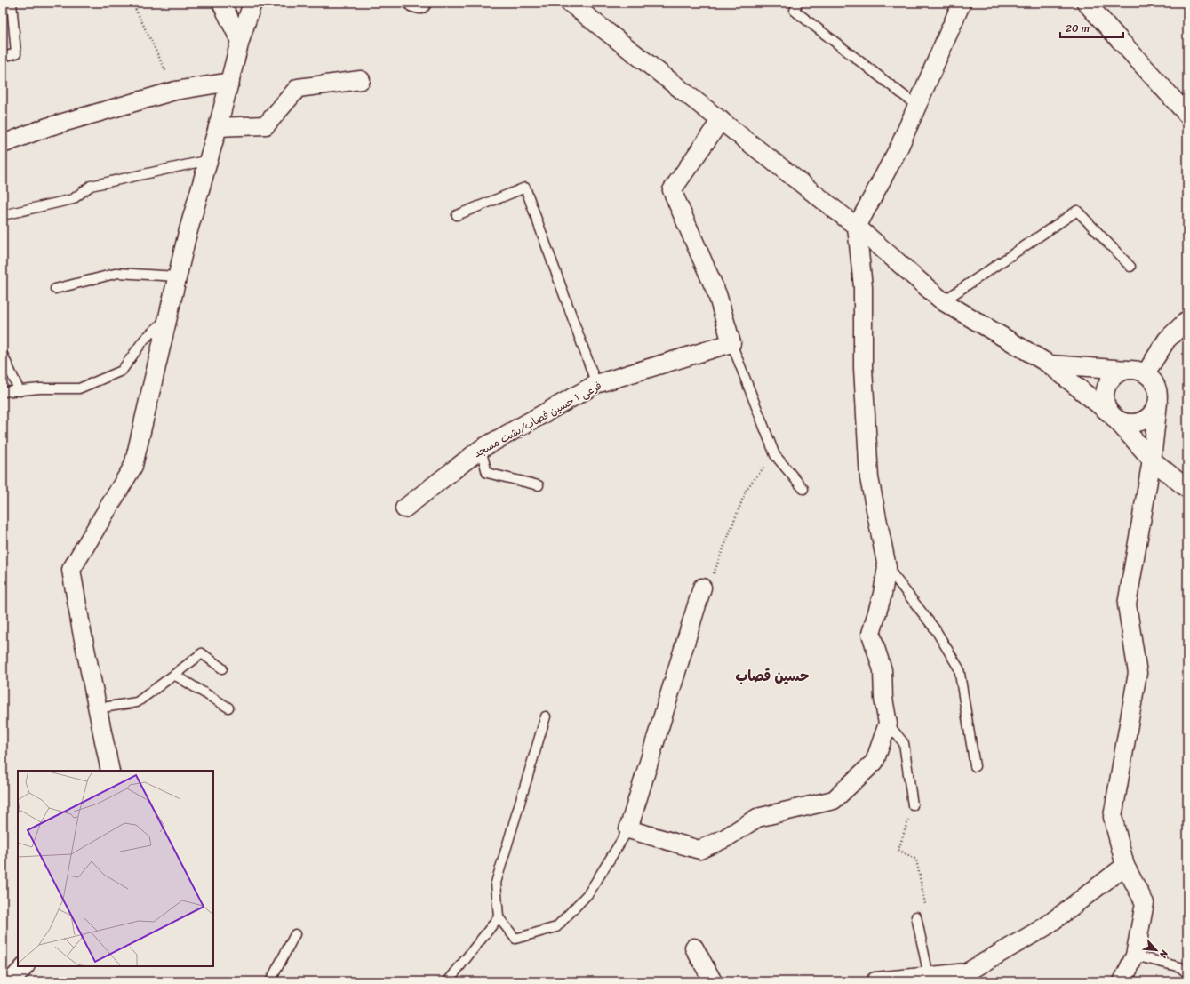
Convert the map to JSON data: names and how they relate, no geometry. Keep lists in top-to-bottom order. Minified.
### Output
{"streets":{"street":["فرعی ۱ حسین قصاب/پشت مسجد"]},"districts":["حسین قصاب"],"scale_bar":"20 m","north":"bottom right"}
